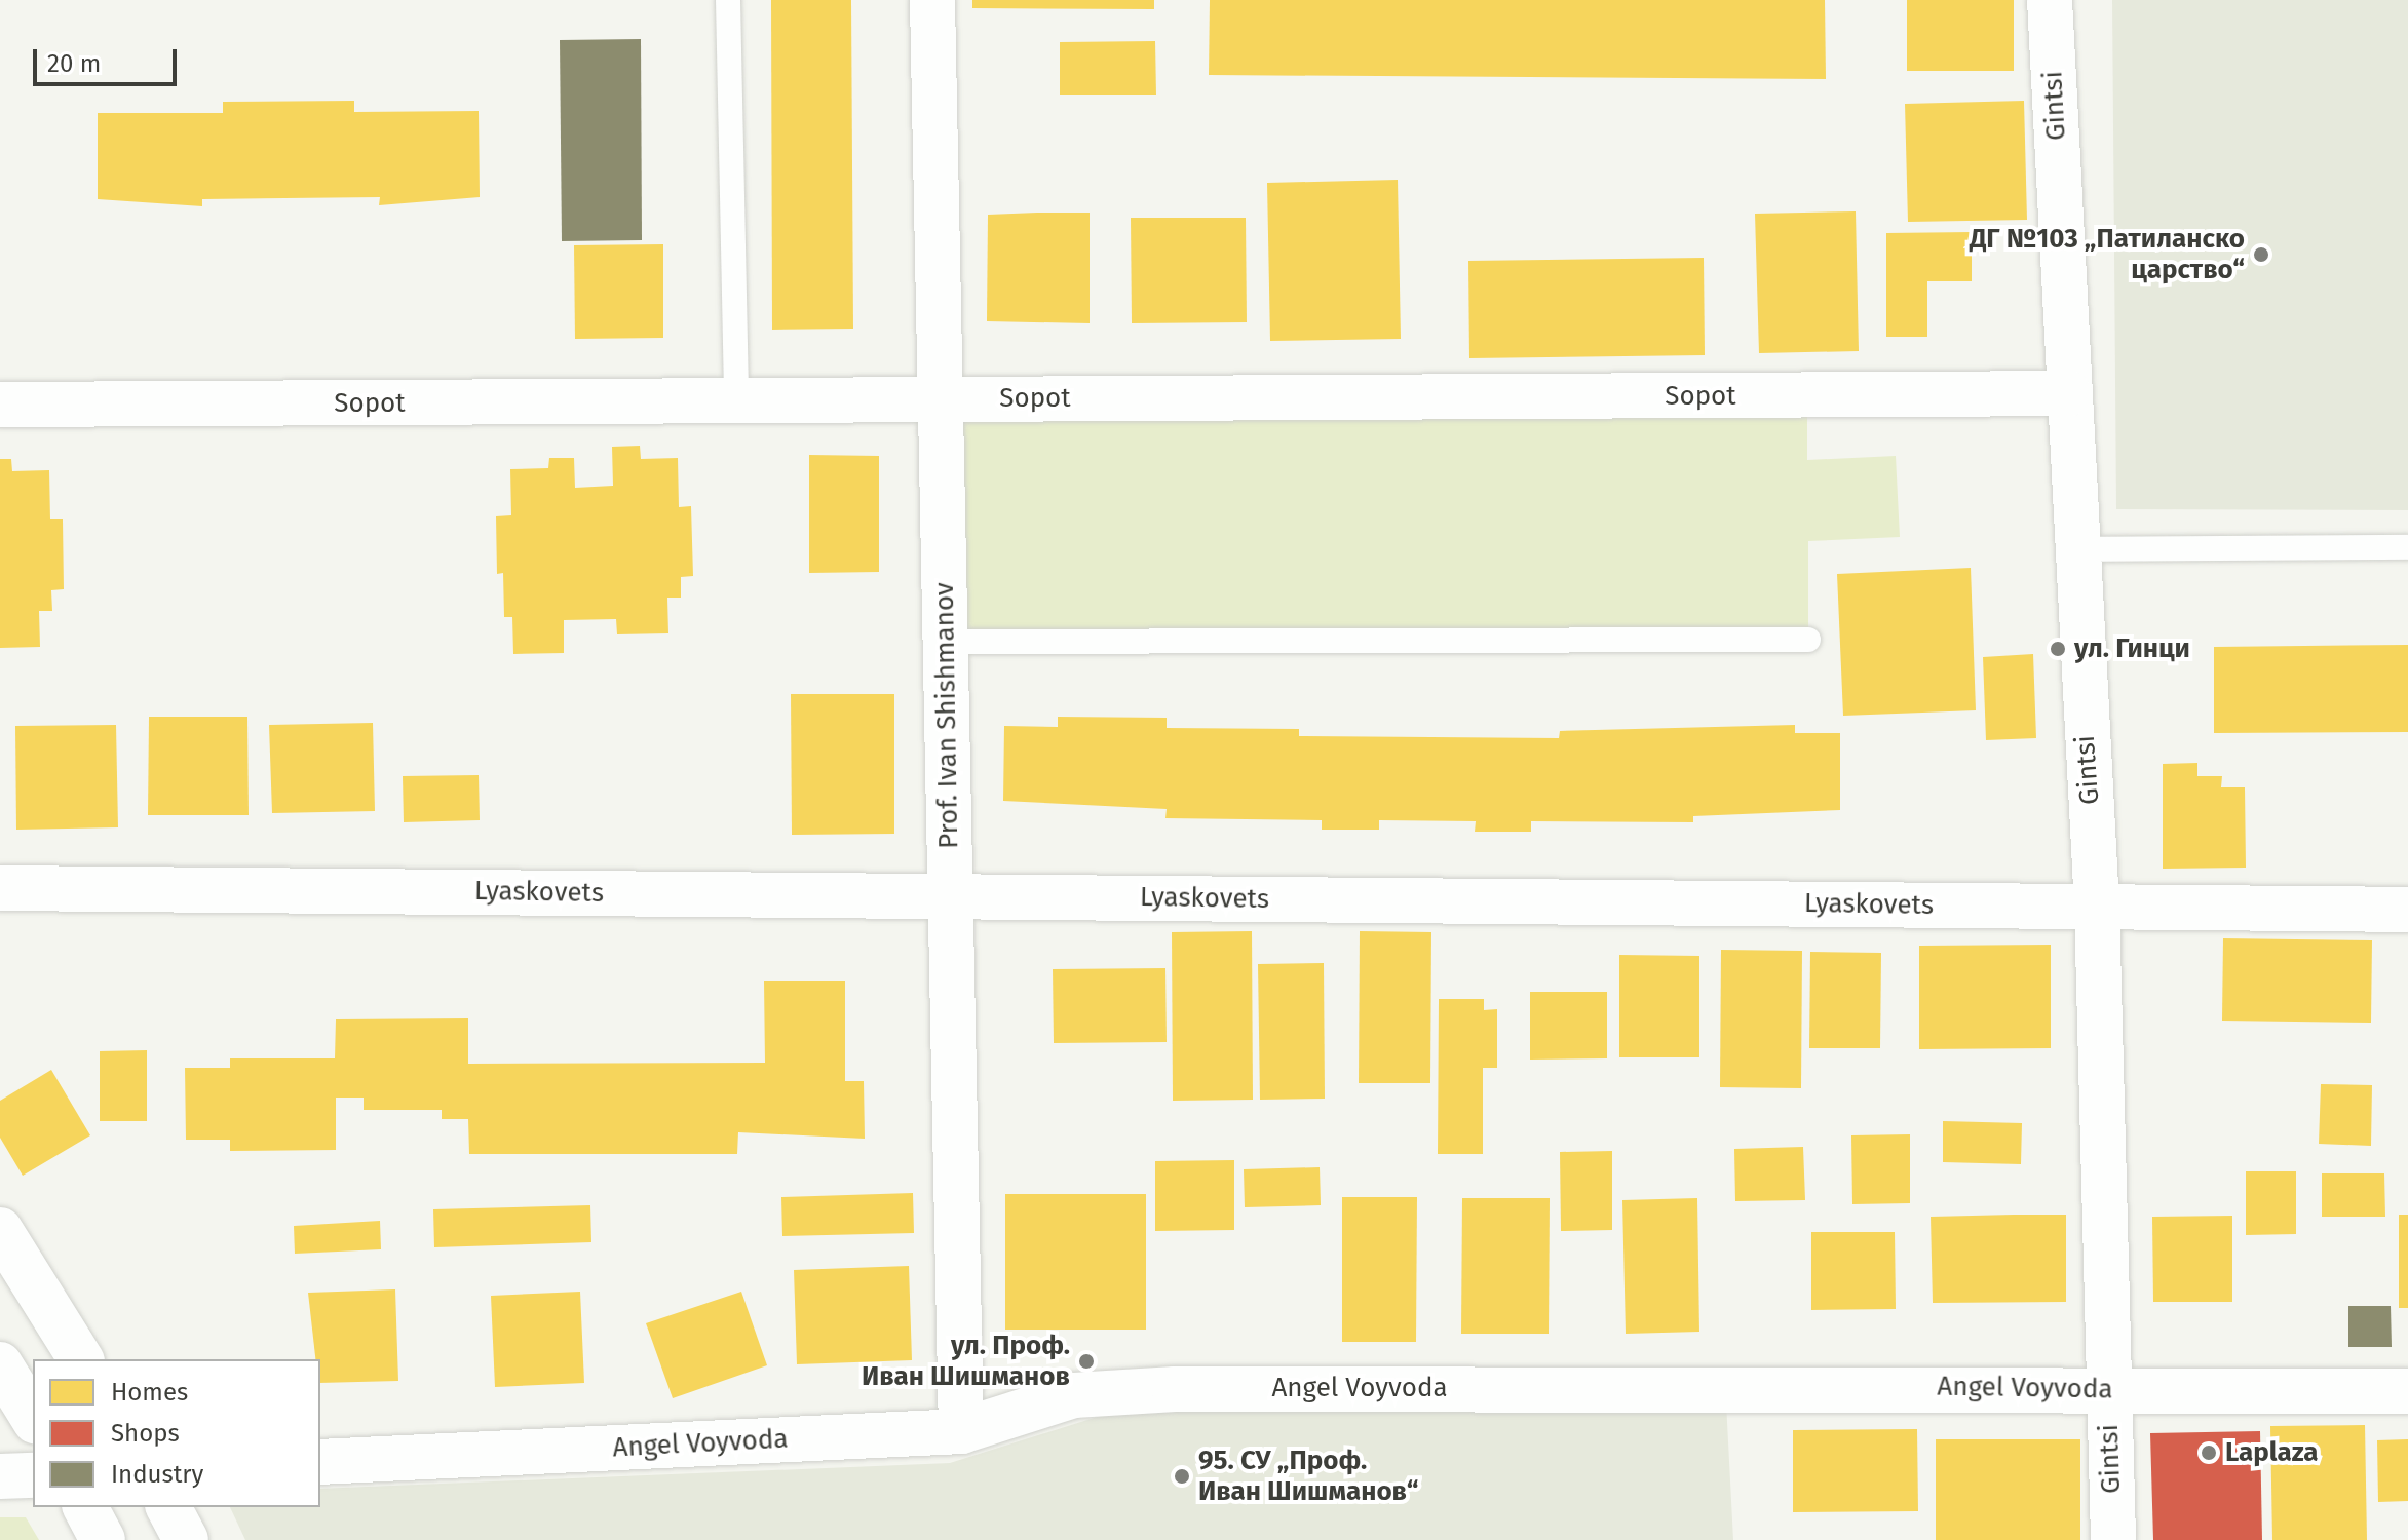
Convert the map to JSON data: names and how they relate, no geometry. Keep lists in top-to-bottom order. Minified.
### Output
{"streets":{"street":["Gintsi","Sopot","Prof. Ivan Shishmanov","Lyaskovets","Angel Voyvoda"]},"crossings":[["Gintsi","Sopot"],["Gintsi","Lyaskovets"],["Gintsi","Angel Voyvoda"],["Sopot","Prof. Ivan Shishmanov"],["Prof. Ivan Shishmanov","Lyaskovets"],["Prof. Ivan Shishmanov","Angel Voyvoda"]],"places":["ДГ №103 „Патиланско царство“","ул. Гинци","ул. Проф. Иван Шишманов","Laplaza","95. СУ „Проф. Иван Шишманов“"],"legend":["Homes","Shops","Industry"],"scale_bar":"20 m"}
